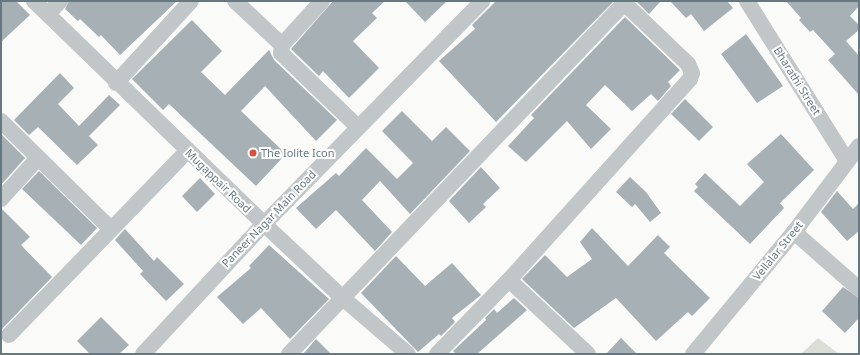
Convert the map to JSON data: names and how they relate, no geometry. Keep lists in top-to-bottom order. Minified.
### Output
{"streets":{"street":["Bharathi Street","Mugappair Road","Paneer Nagar Main Road","Vellalar Street"]},"crossings":[["Bharathi Street","Vellalar Street"],["Mugappair Road","Paneer Nagar Main Road"]],"places":["The Iolite Icon"]}
